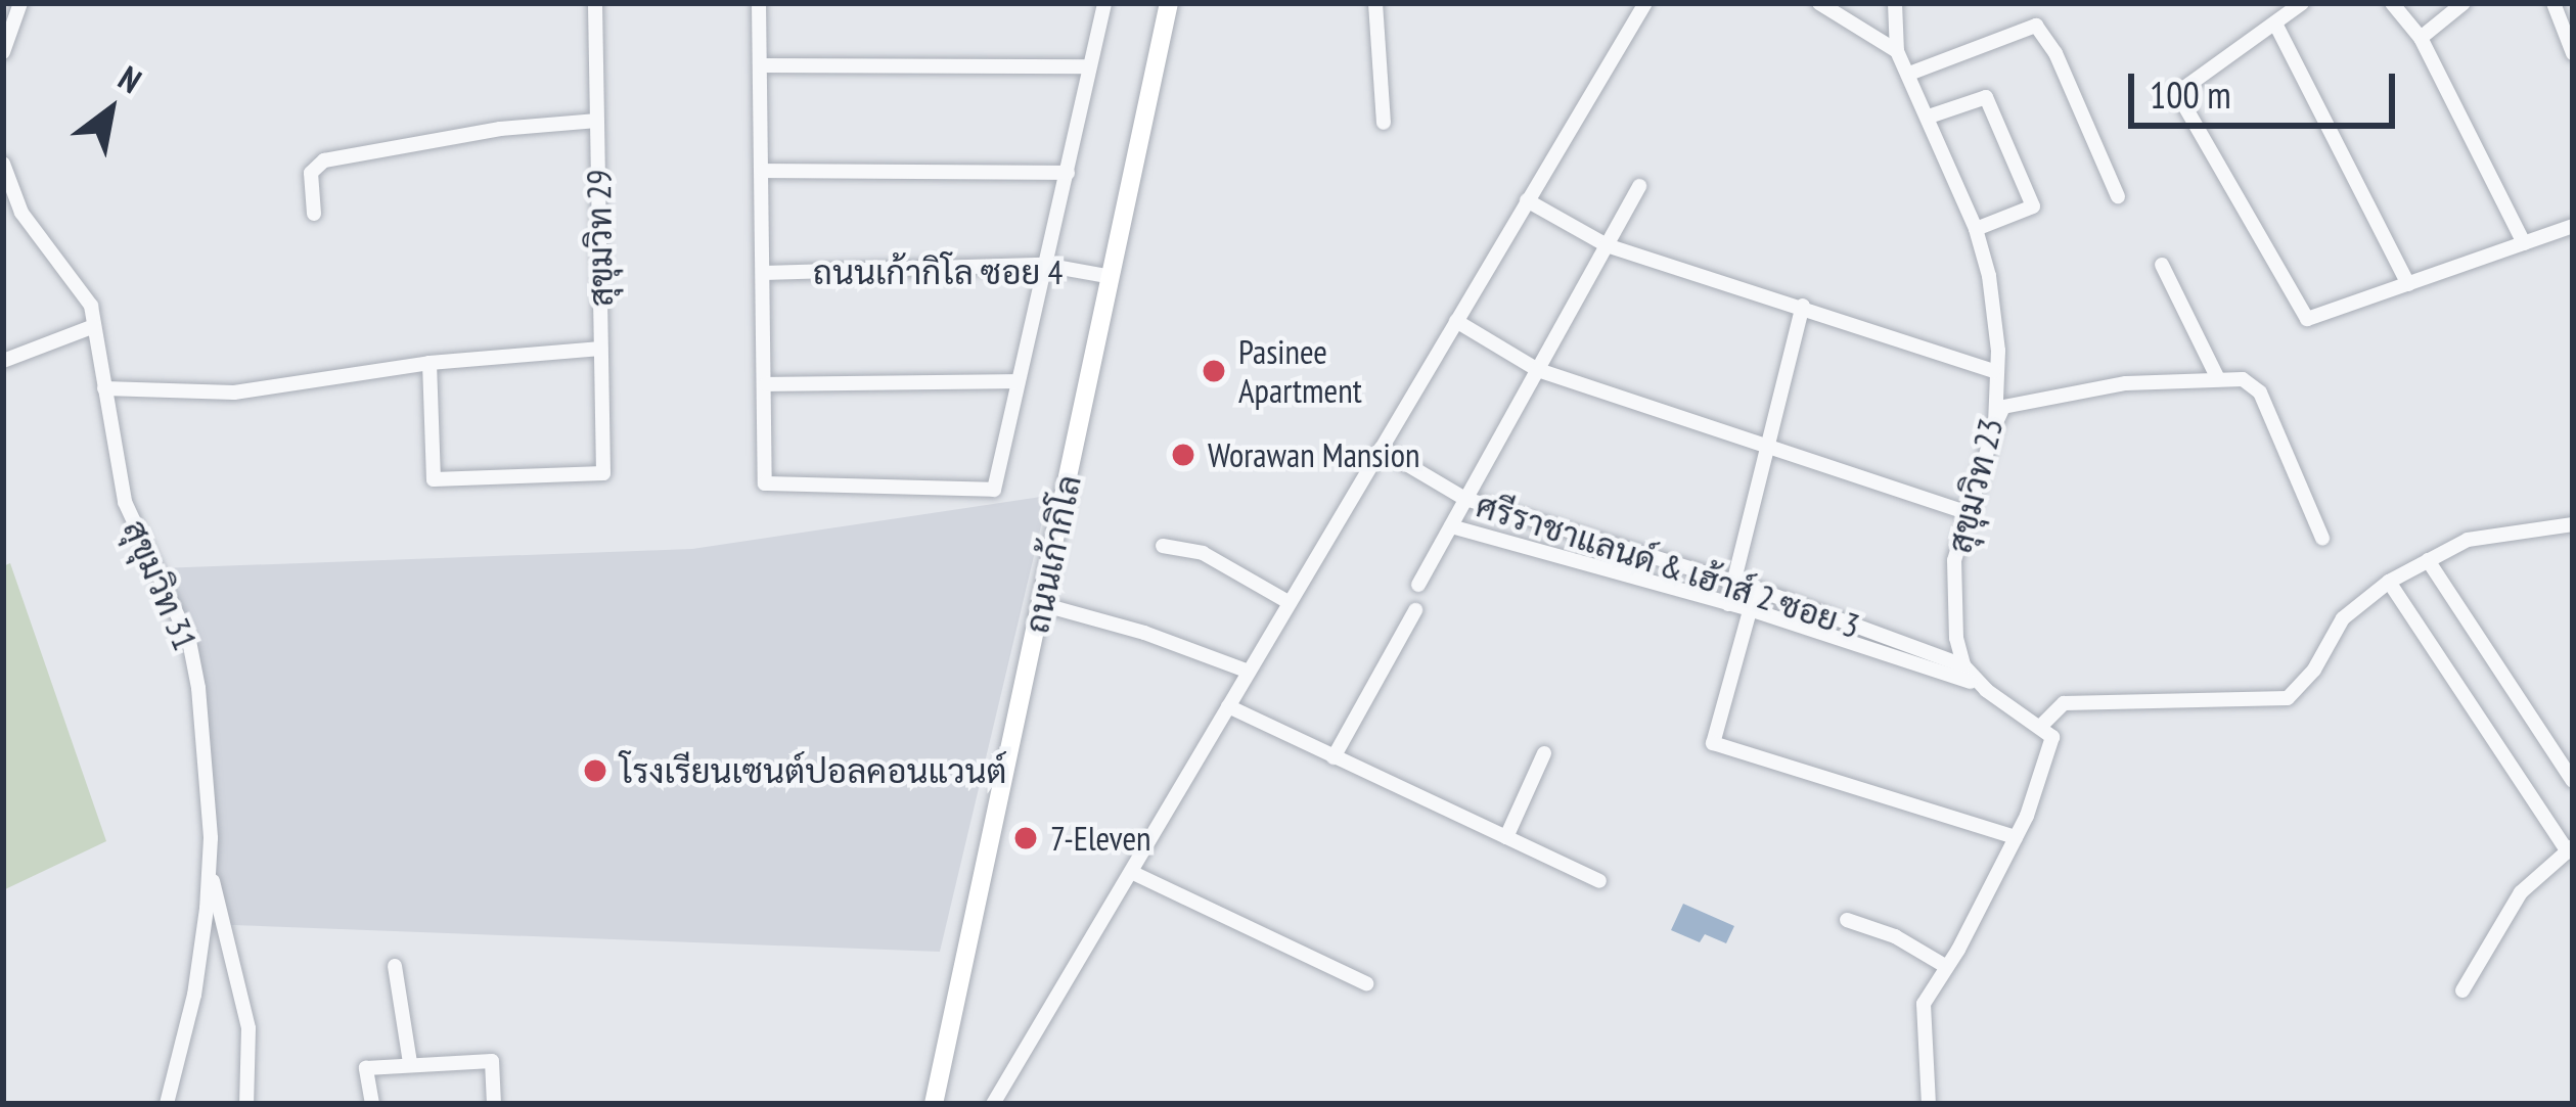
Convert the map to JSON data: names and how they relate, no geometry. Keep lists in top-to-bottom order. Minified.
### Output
{"streets":{"main road":["ถนนเก้ากิโล"],"street":["สุขุมวิท 29","ถนนเก้ากิโล ซอย 4","สุขุมวิท 23","ศรีราชาแลนด์ & เฮ้าส์ 2 ซอย 3","สุขุมวิท 31"]},"crossings":[["ถนนเก้ากิโล ซอย 4","ถนนเก้ากิโล"],["สุขุมวิท 23","ศรีราชาแลนด์ & เฮ้าส์ 2 ซอย 3"]],"places":["Pasinee Apartment","Worawan Mansion","โรงเรียนเซนต์ปอลคอนแวนต์","7-Eleven"],"scale_bar":"100 m","north":"top right"}
